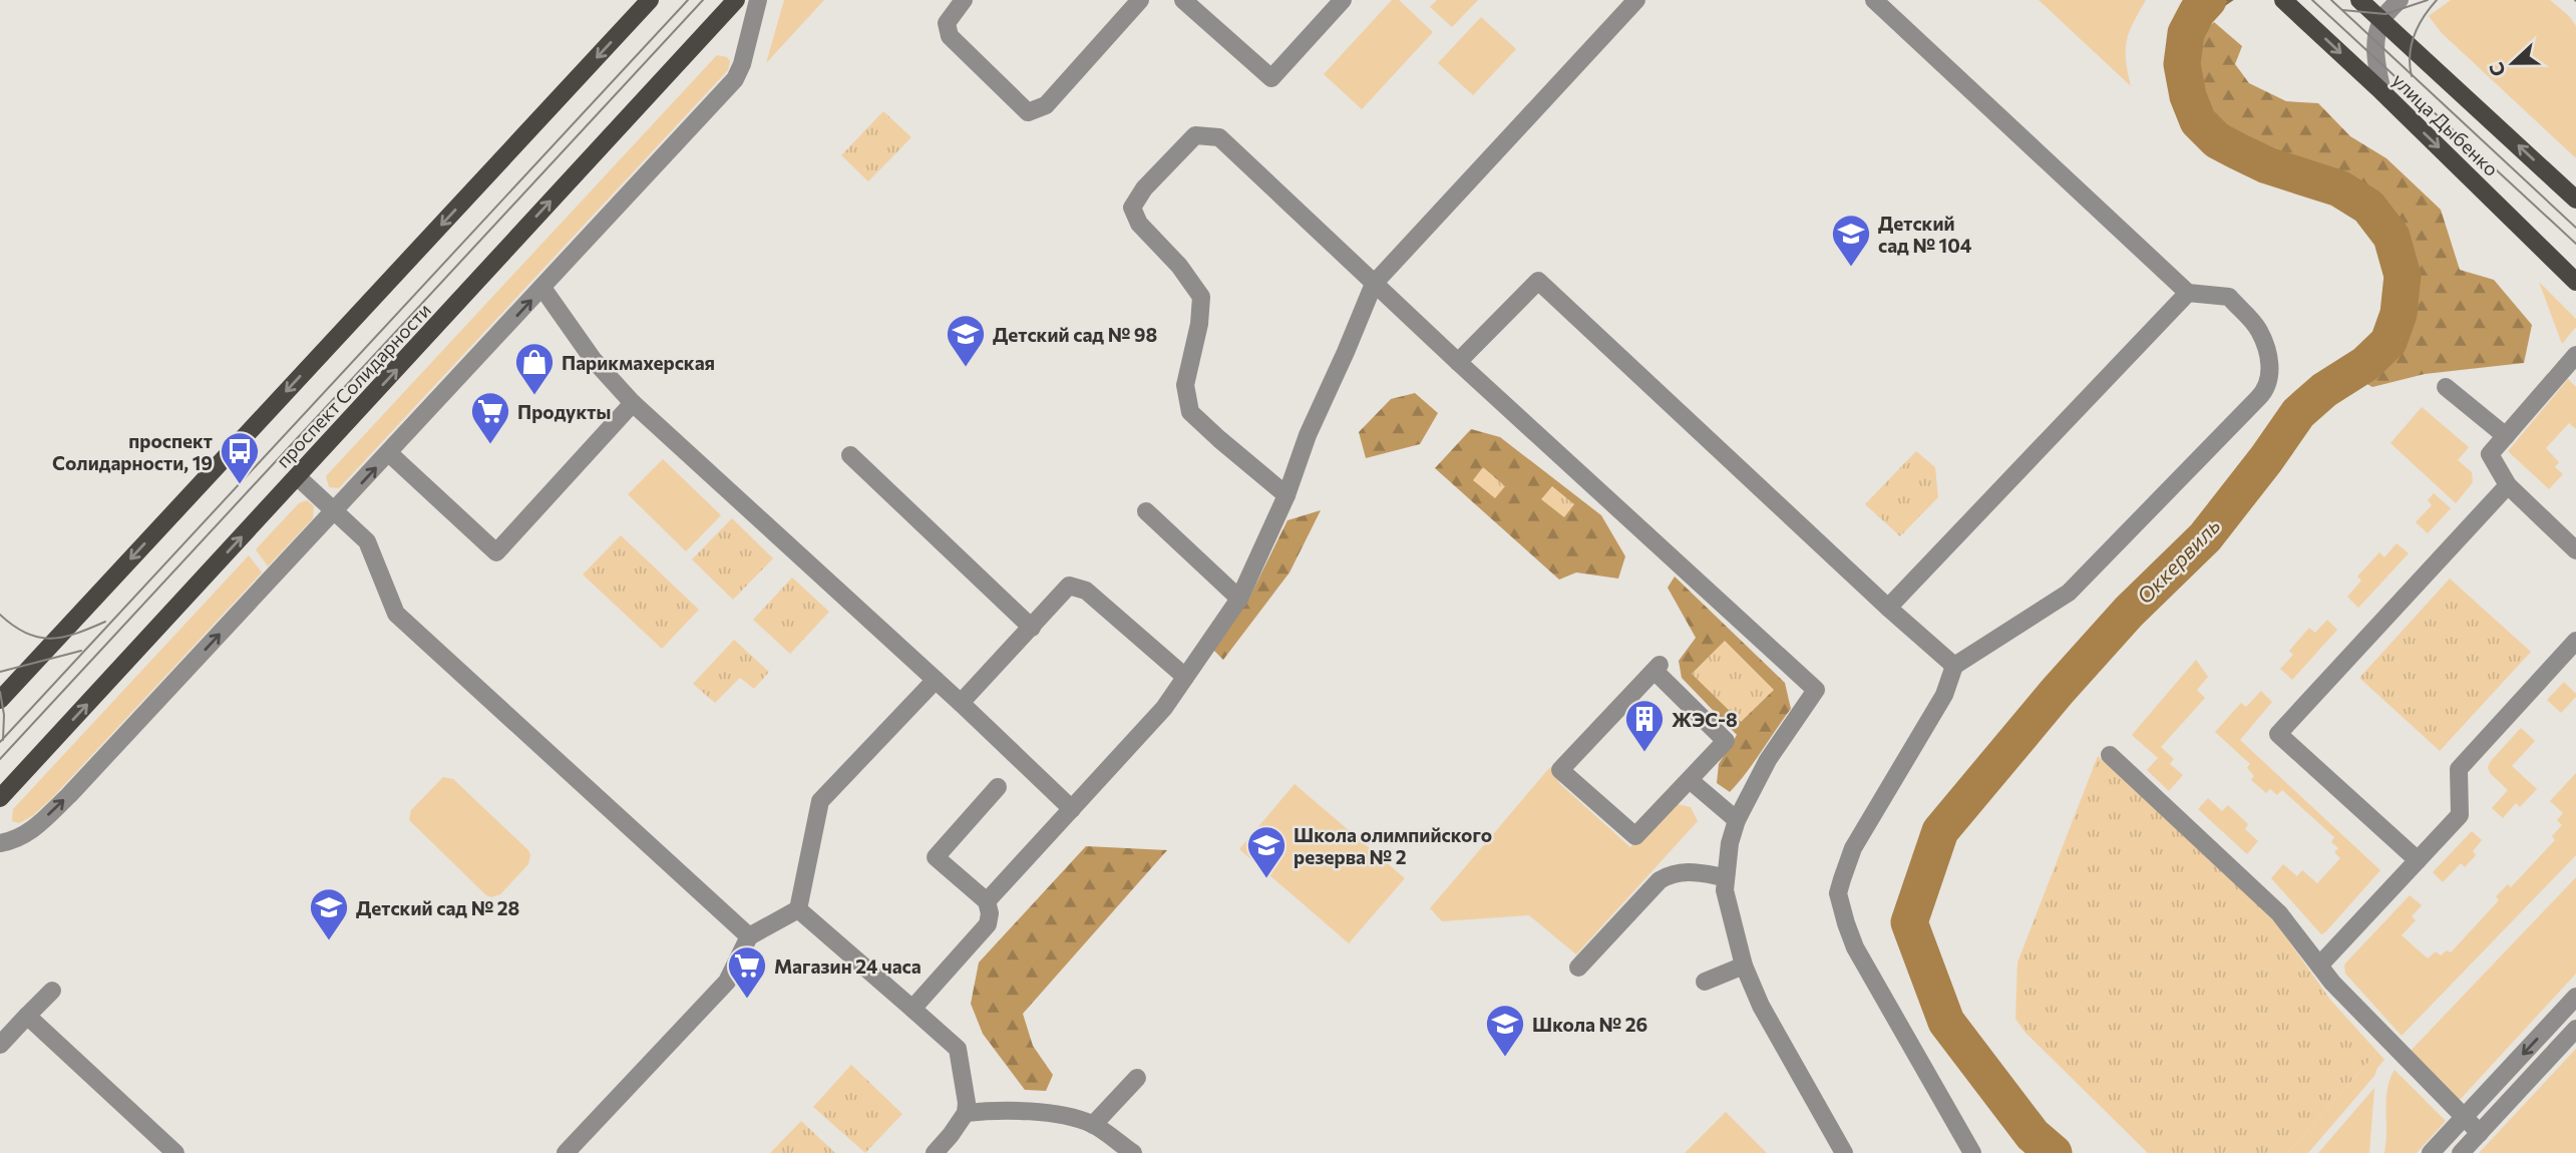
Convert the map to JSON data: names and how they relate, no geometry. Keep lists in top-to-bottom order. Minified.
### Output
{"streets":{"main road":["улица Дыбенко","проспект Солидарности"]},"water":["Оккервиль"],"places":{"school or university":["Детский сад № 104","Детский сад № 98","Школа олимпийского резерва № 2","Детский сад № 28","Школа № 26"],"shop":["Парикмахерская"],"supermarket":["Продукты","Магазин 24 часа"],"bus stop":["проспект Солидарности, 19"],"building":["ЖЭС-8"]},"north":"left"}
